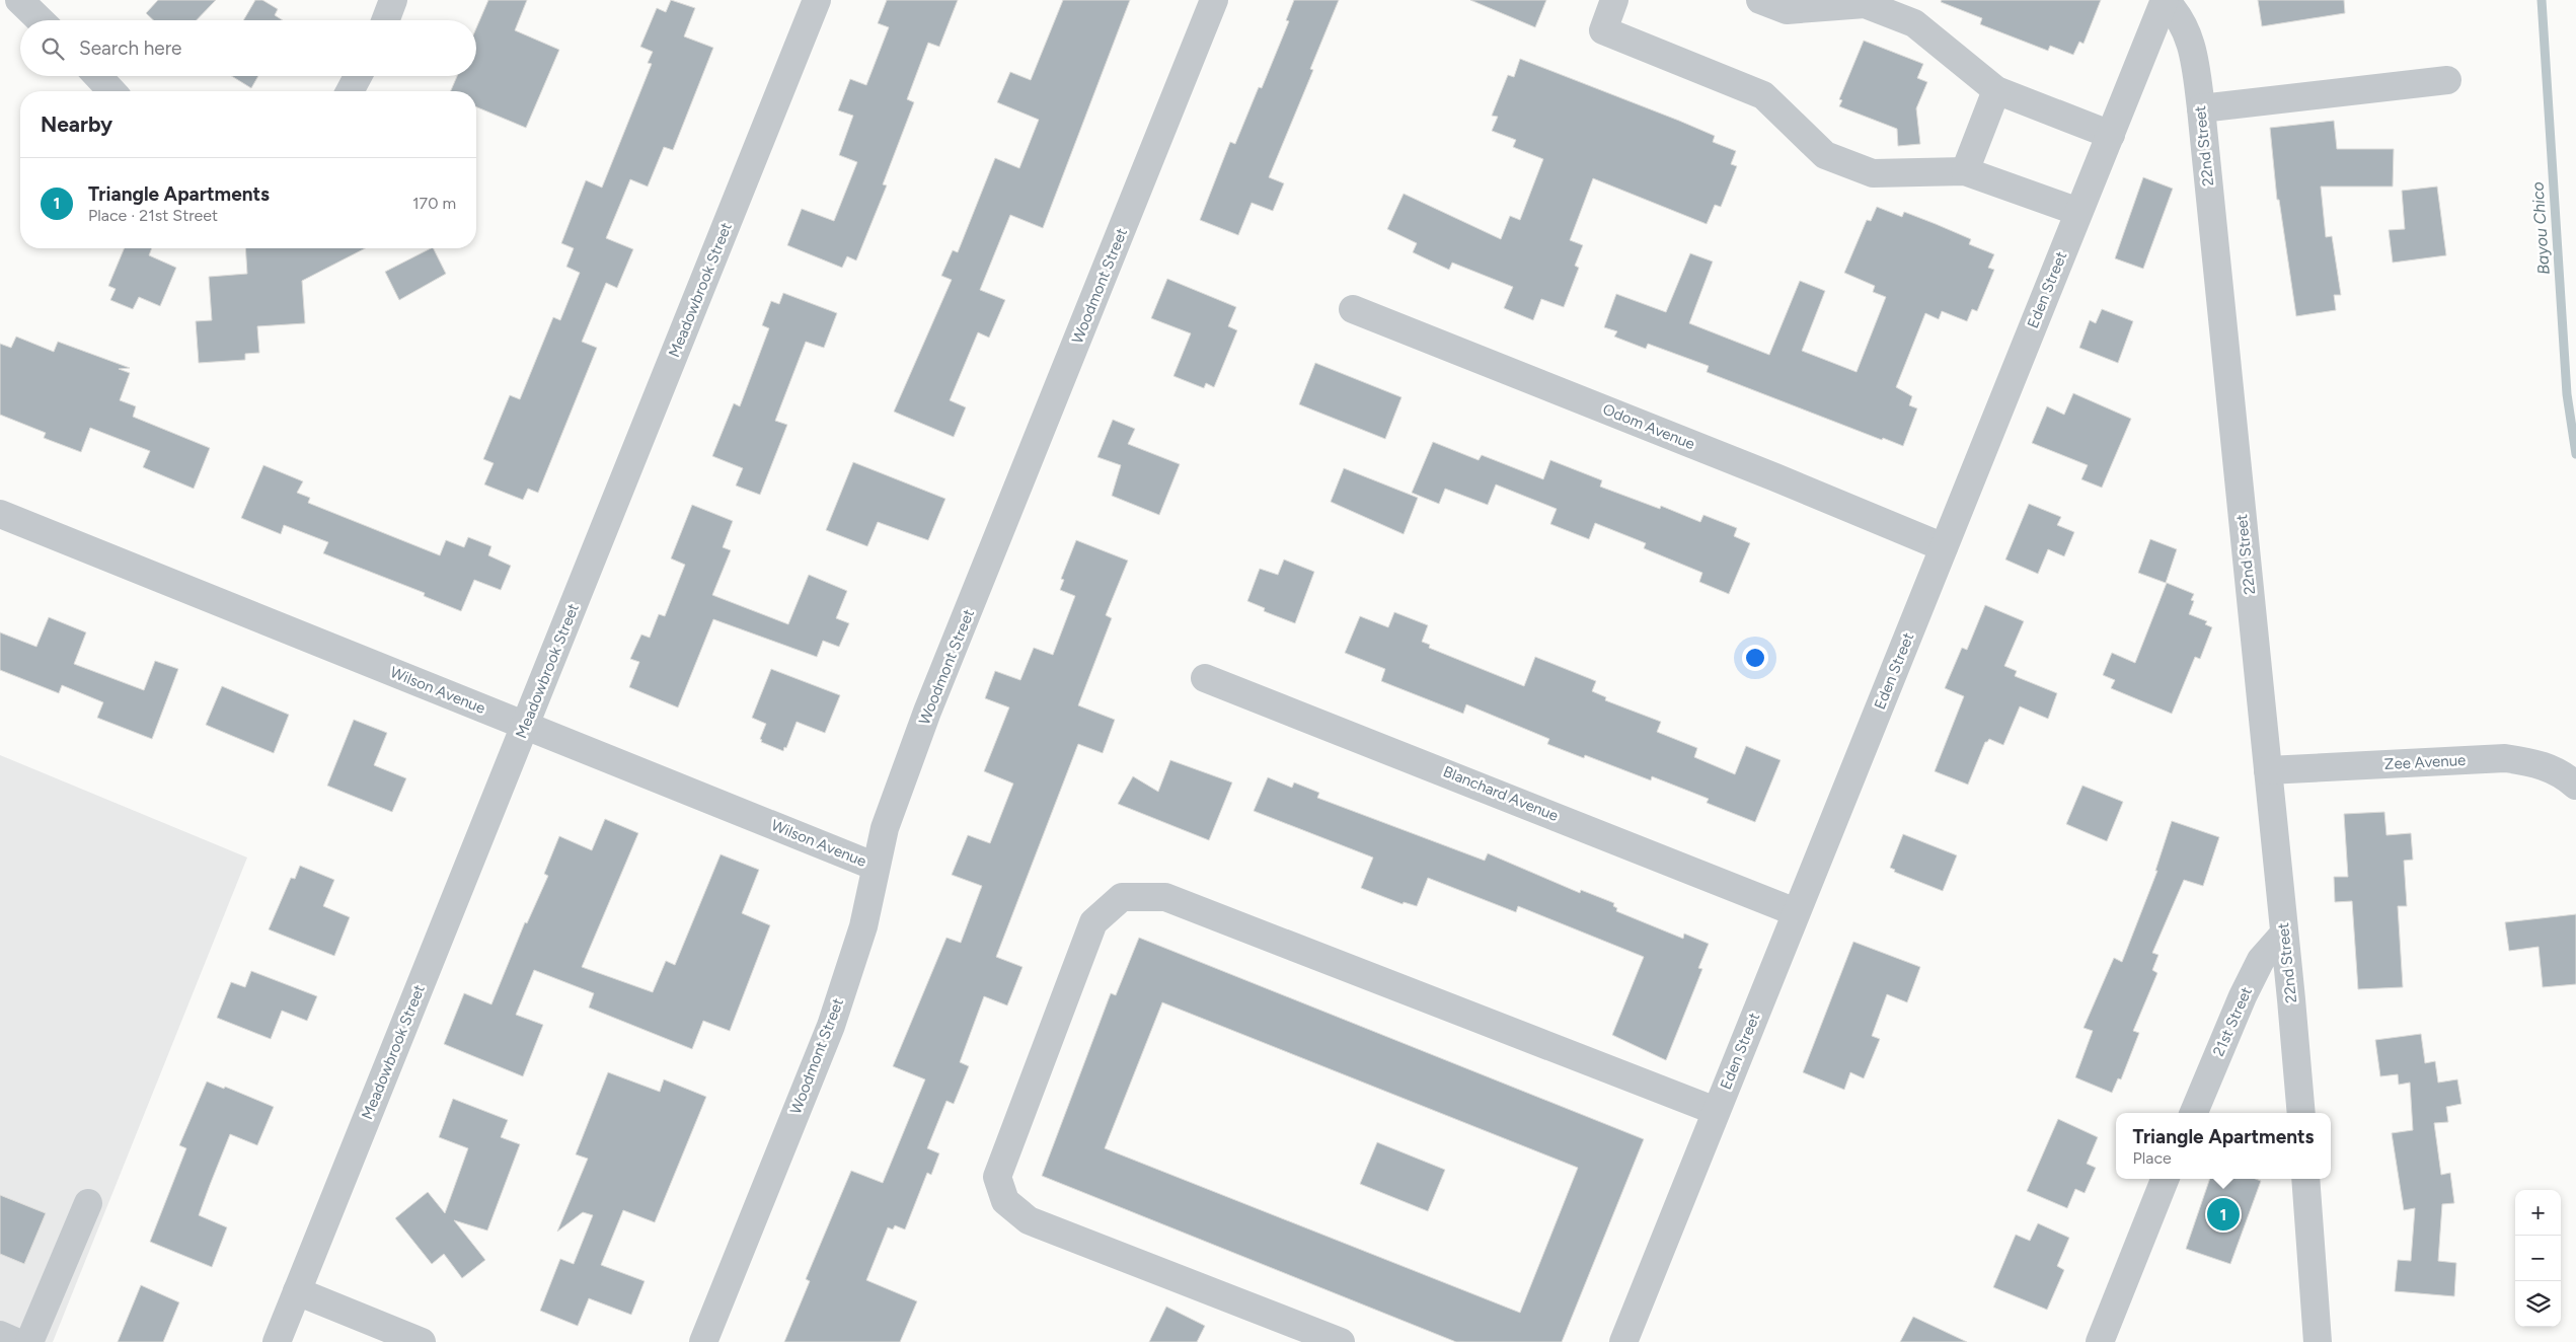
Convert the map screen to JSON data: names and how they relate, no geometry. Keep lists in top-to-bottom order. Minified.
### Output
{"streets":{"street":["22nd Street","Woodmont Street","Meadowbrook Street","Eden Street","Odom Avenue","Wilson Avenue","Zee Avenue","Blanchard Avenue","21st Street"]},"crossings":[["22nd Street","Eden Street"],["22nd Street","Zee Avenue"],["22nd Street","21st Street"],["Woodmont Street","Wilson Avenue"],["Meadowbrook Street","Wilson Avenue"],["Eden Street","Odom Avenue"],["Eden Street","Blanchard Avenue"]],"water":["Bayou Chico"],"page":{"search":"Search here","heading":"Nearby","list":[{"mark":"1","name":"Triangle Apartments","note":"Place · 21st Street","value":"170 m"}],"popup":["Triangle Apartments","Place"],"map_buttons":["+","−"],"pins":"1"}}
